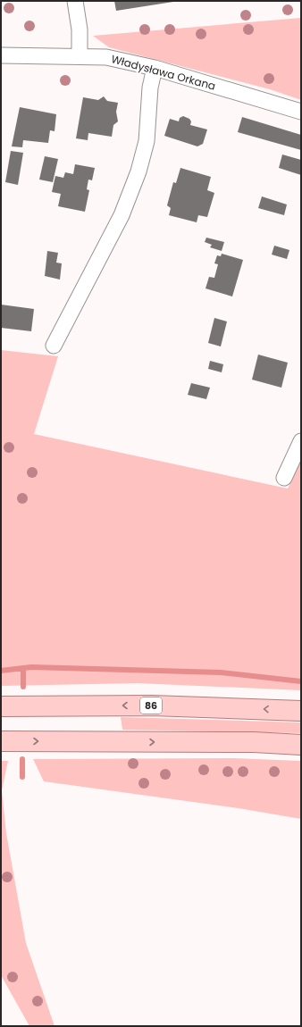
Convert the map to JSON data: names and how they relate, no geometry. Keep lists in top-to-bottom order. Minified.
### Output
{"streets":{"main road":["86"],"street":["Władysława Orkana"]}}
